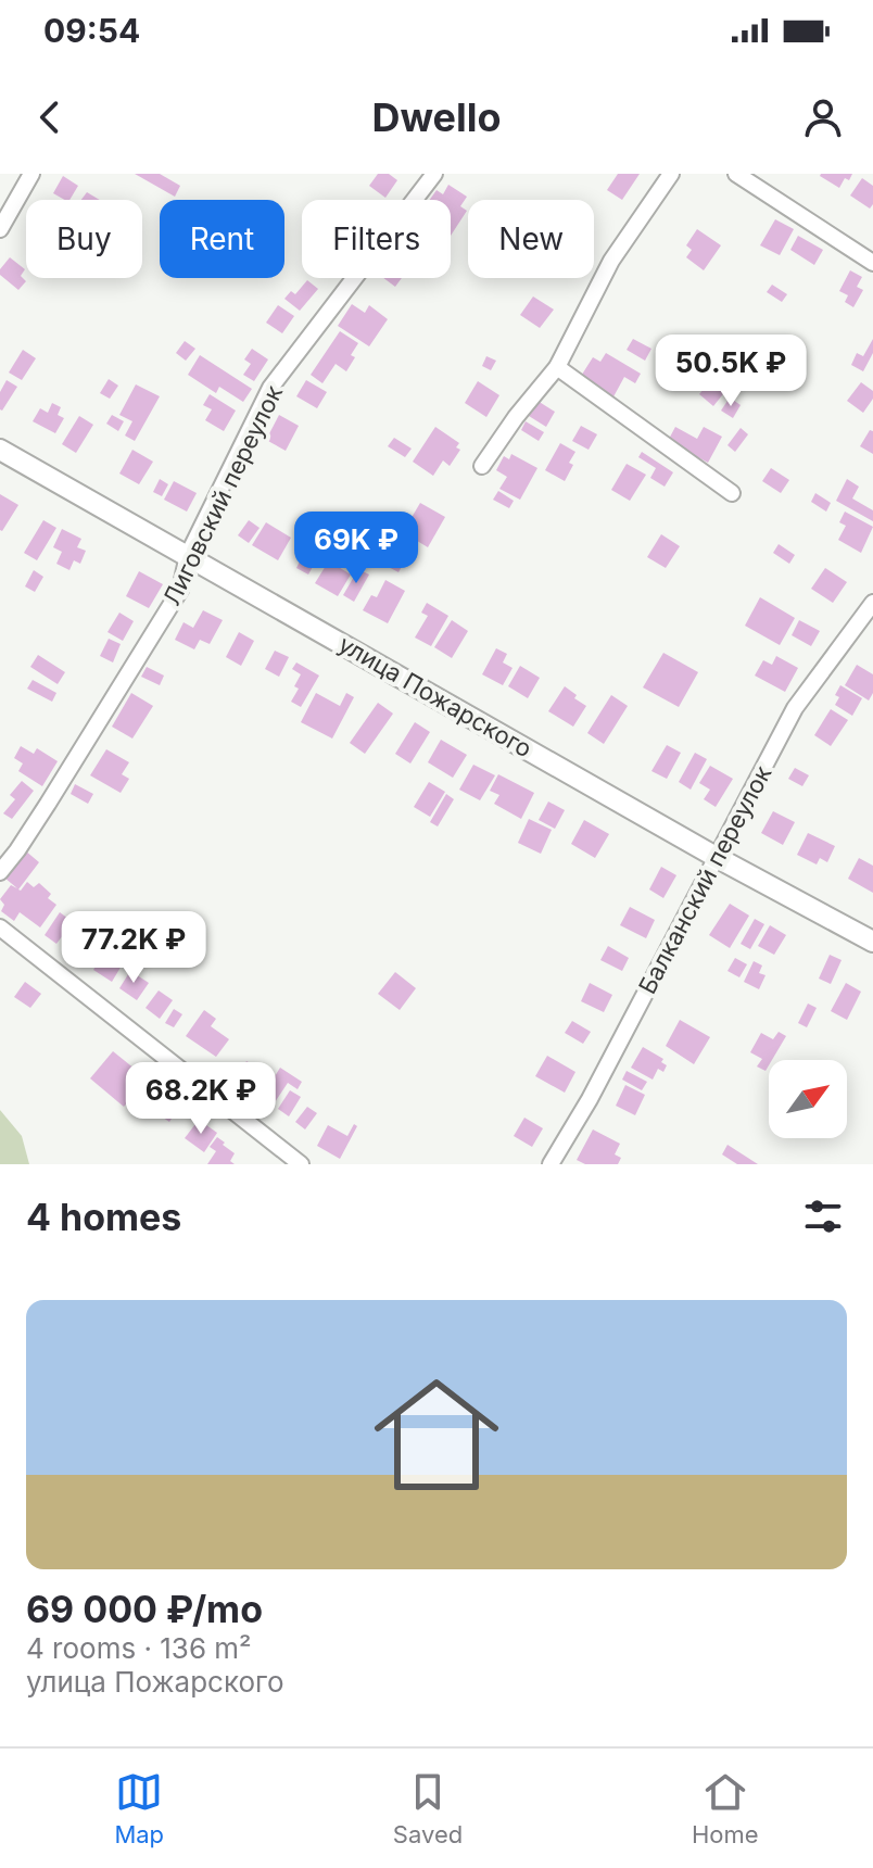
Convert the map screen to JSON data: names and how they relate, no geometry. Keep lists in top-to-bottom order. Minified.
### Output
{"streets":{"street":["Лиговский переулок","улица Пожарского","Балканский переулок"]},"crossings":[["Лиговский переулок","улица Пожарского"],["улица Пожарского","Балканский переулок"]],"north":"top right","page":{"status":"09:54","header":"Dwello","chip":["Buy","Rent","Filters","New"],"price":["50.5K ₽","69K ₽","77.2K ₽","68.2K ₽"],"heading":"4 homes","list":[{"name":"69 000 ₽/mo","note":"4 rooms · 136 m² · улица Пожарского"}],"tabs":["Map","Saved","Home"]}}
